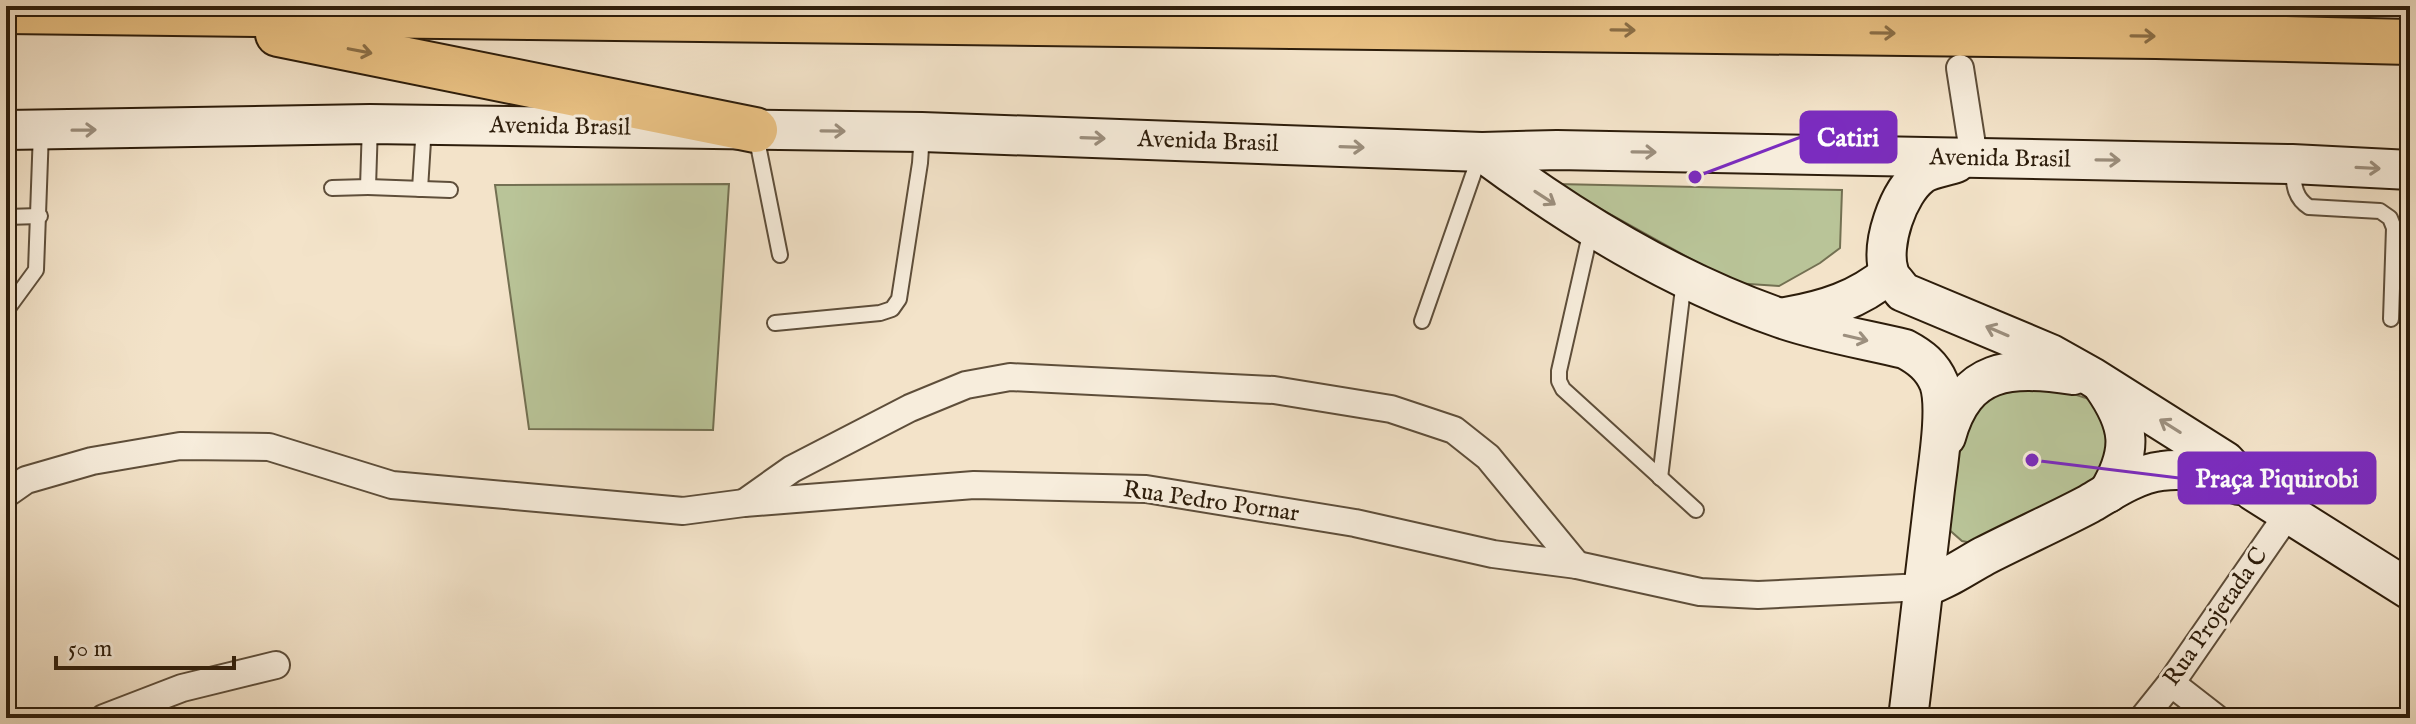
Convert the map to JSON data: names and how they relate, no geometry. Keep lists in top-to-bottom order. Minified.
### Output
{"streets":{"street":["Avenida Brasil","Rua Pedro Pornar","Rua Projetada C"]},"one_way":["Avenida Brasil"],"places":["Catiri","Praça Piquirobi"],"scale_bar":"50 m"}
